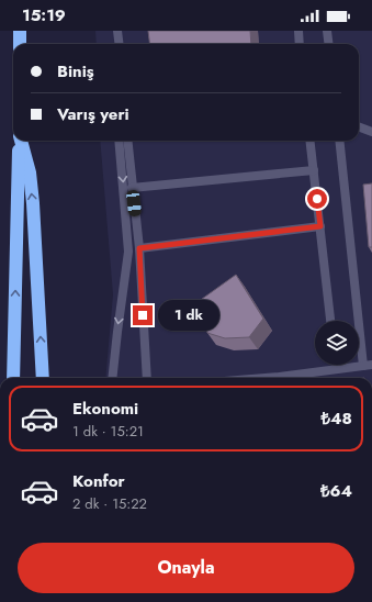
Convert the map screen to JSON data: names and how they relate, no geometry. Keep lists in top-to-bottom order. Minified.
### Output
{"page":{"status":"15:19","banner":["Biniş","Varış yeri"],"bubble":"1 dk","list":[{"name":"Ekonomi","note":"1 dk · 15:21","value":"₺48"},{"name":"Konfor","note":"2 dk · 15:22","value":"₺64"}],"buttons":"Onayla"}}
